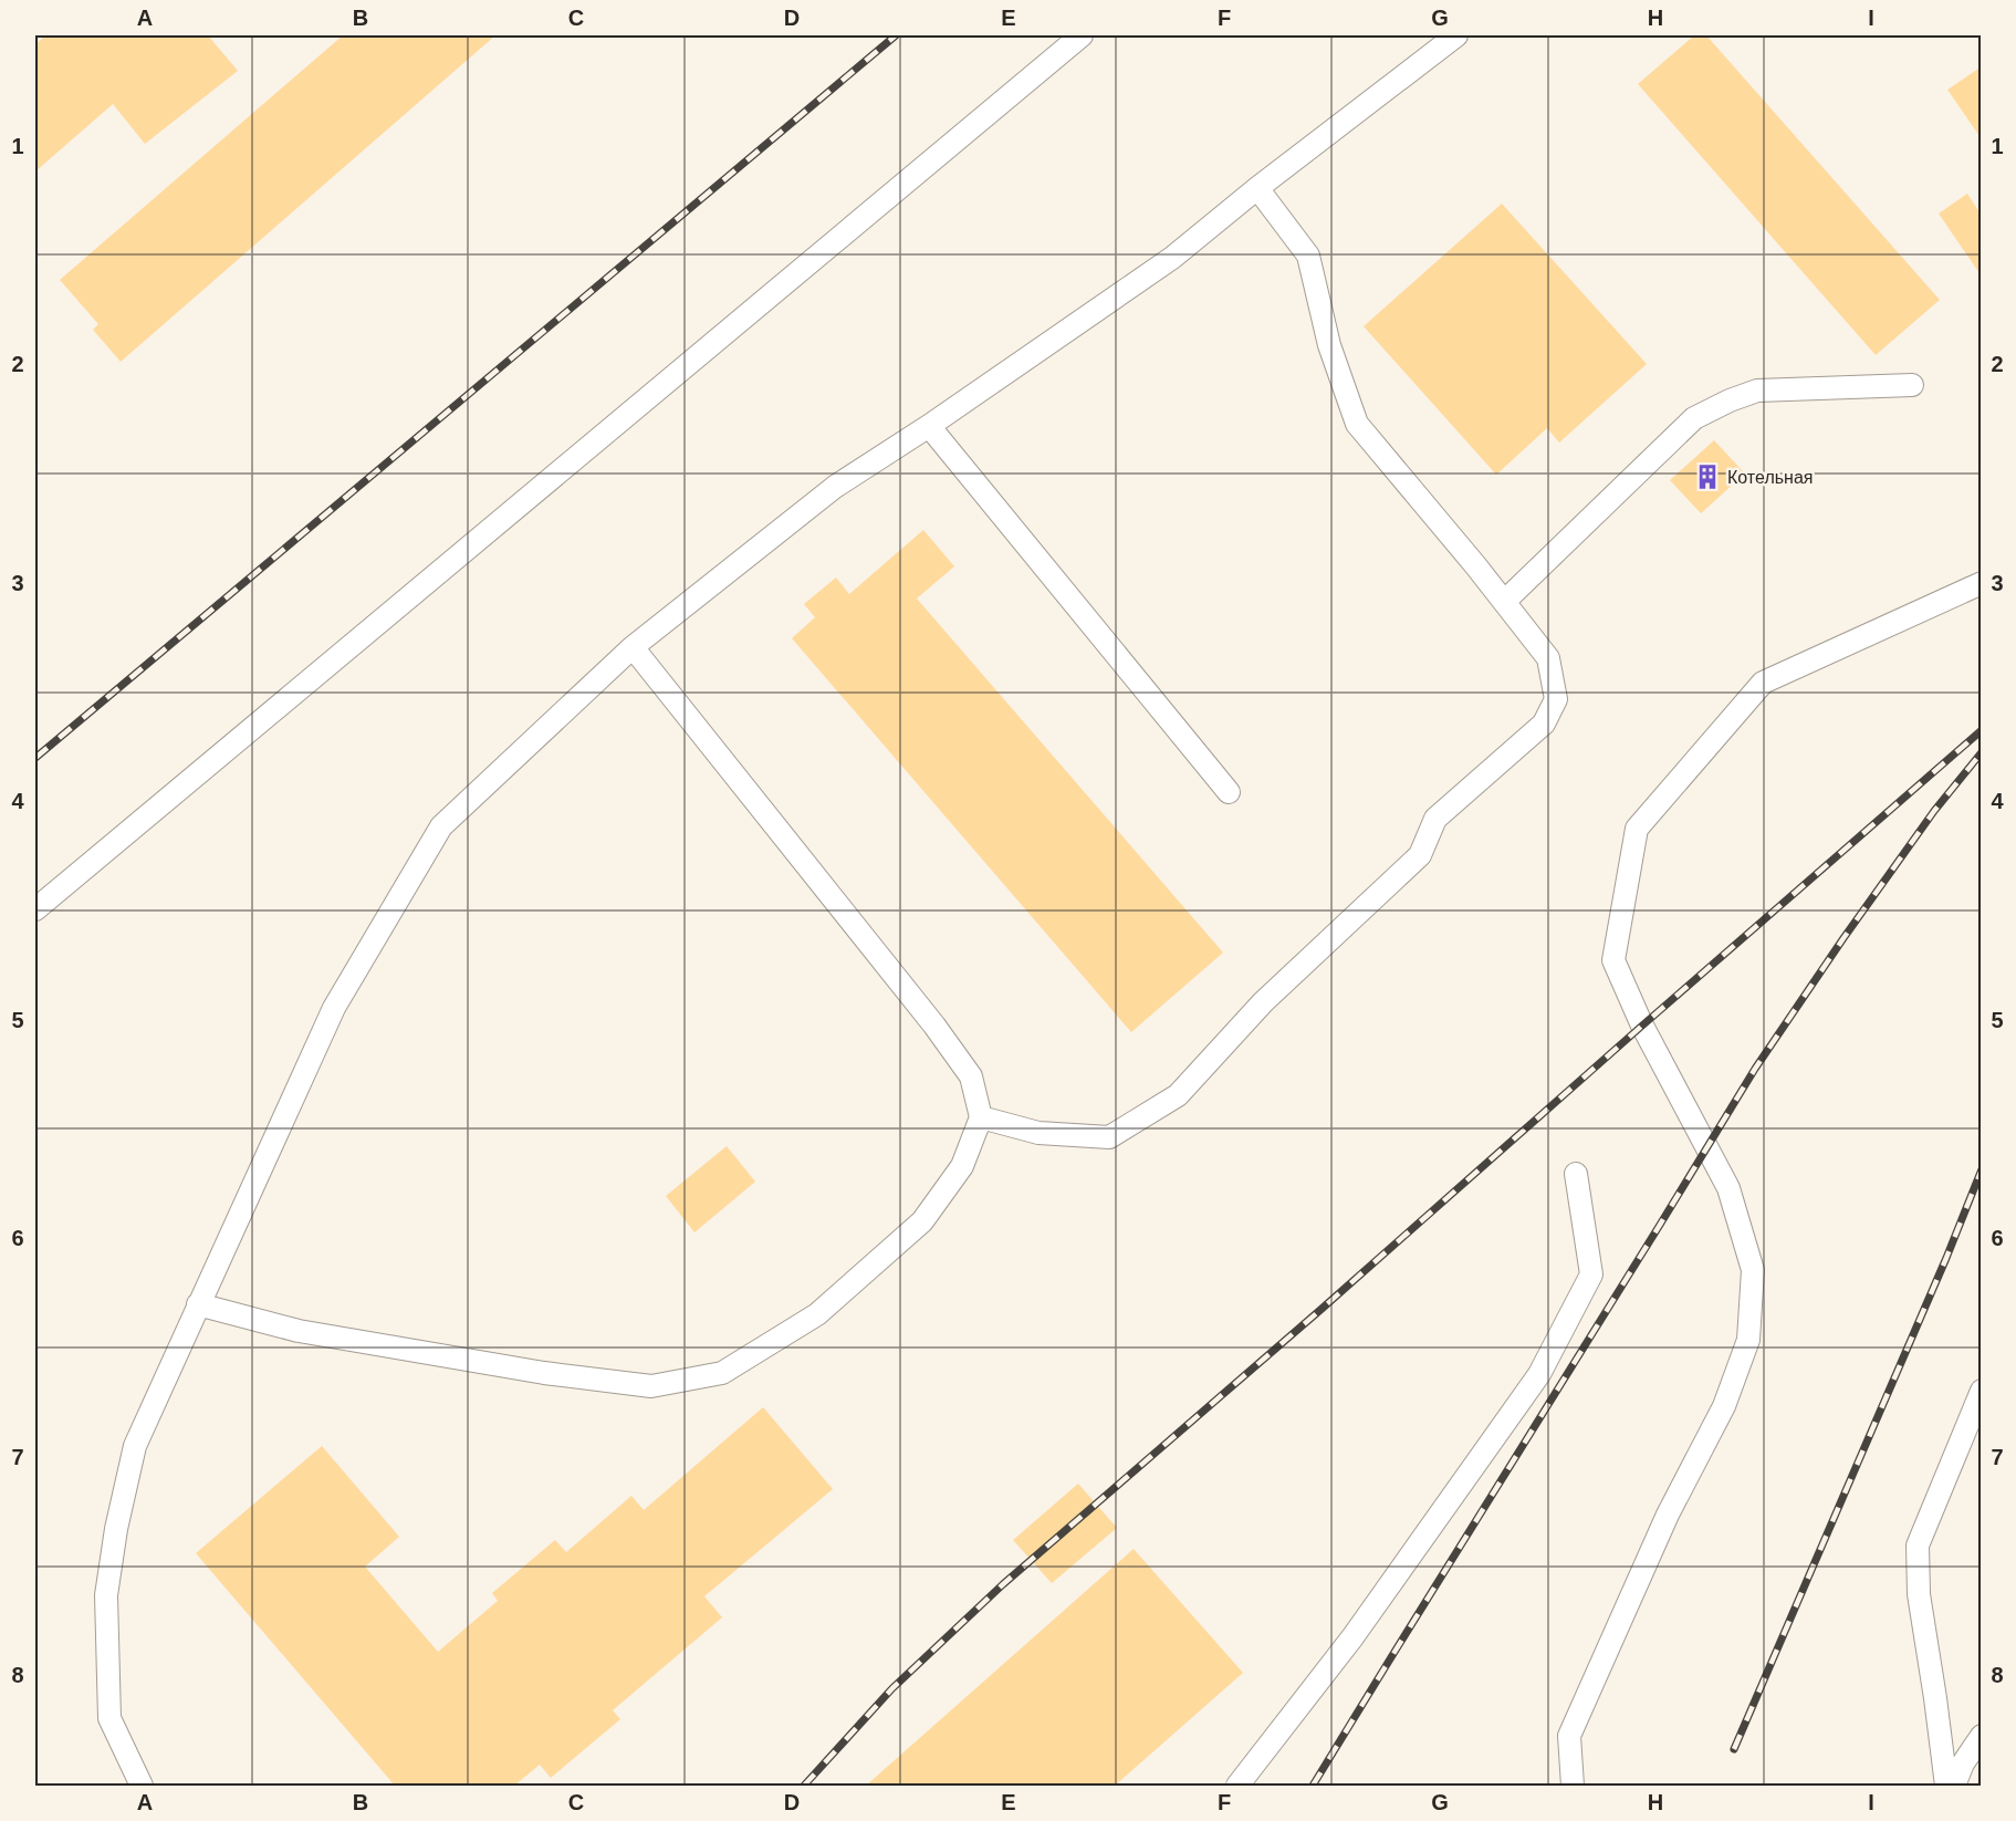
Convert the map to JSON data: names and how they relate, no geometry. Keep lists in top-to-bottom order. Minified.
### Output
{"places":{"building":["Котельная"]},"grid":{"columns":["A","B","C","D","E","F","G","H","I"],"rows":["1","2","3","4","5","6","7","8"]}}
